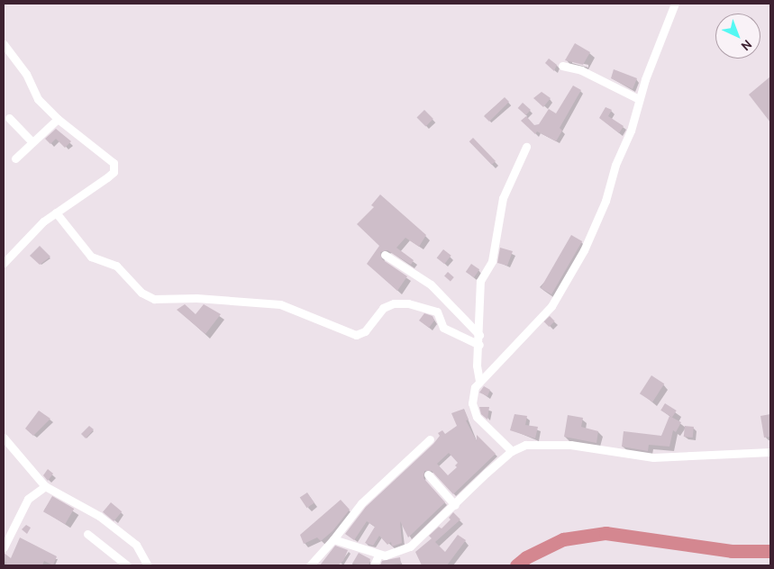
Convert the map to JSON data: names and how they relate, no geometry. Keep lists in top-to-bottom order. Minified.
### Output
{"north":"bottom right"}
